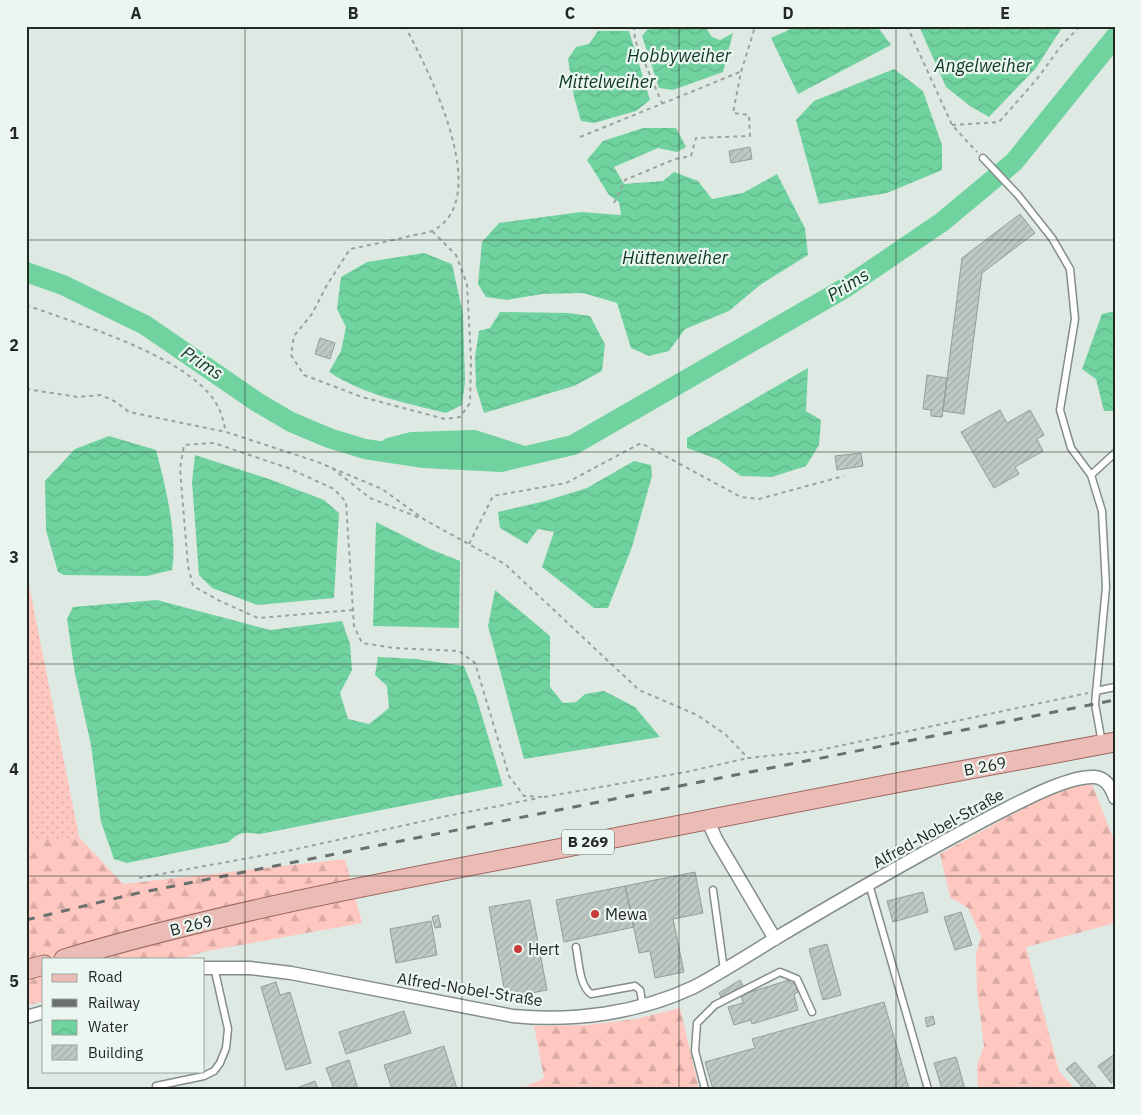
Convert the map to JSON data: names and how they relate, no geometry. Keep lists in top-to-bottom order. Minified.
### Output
{"streets":{"main road":["B 269"],"street":["Alfred-Nobel-Straße"]},"water":["Hobbyweiher","Angelweiher","Mittelweiher","Hüttenweiher","Prims"],"places":["Mewa","Hert"],"legend":["Road","Railway","Water","Building"],"grid":{"columns":["A","B","C","D","E"],"rows":["1","2","3","4","5"]}}
